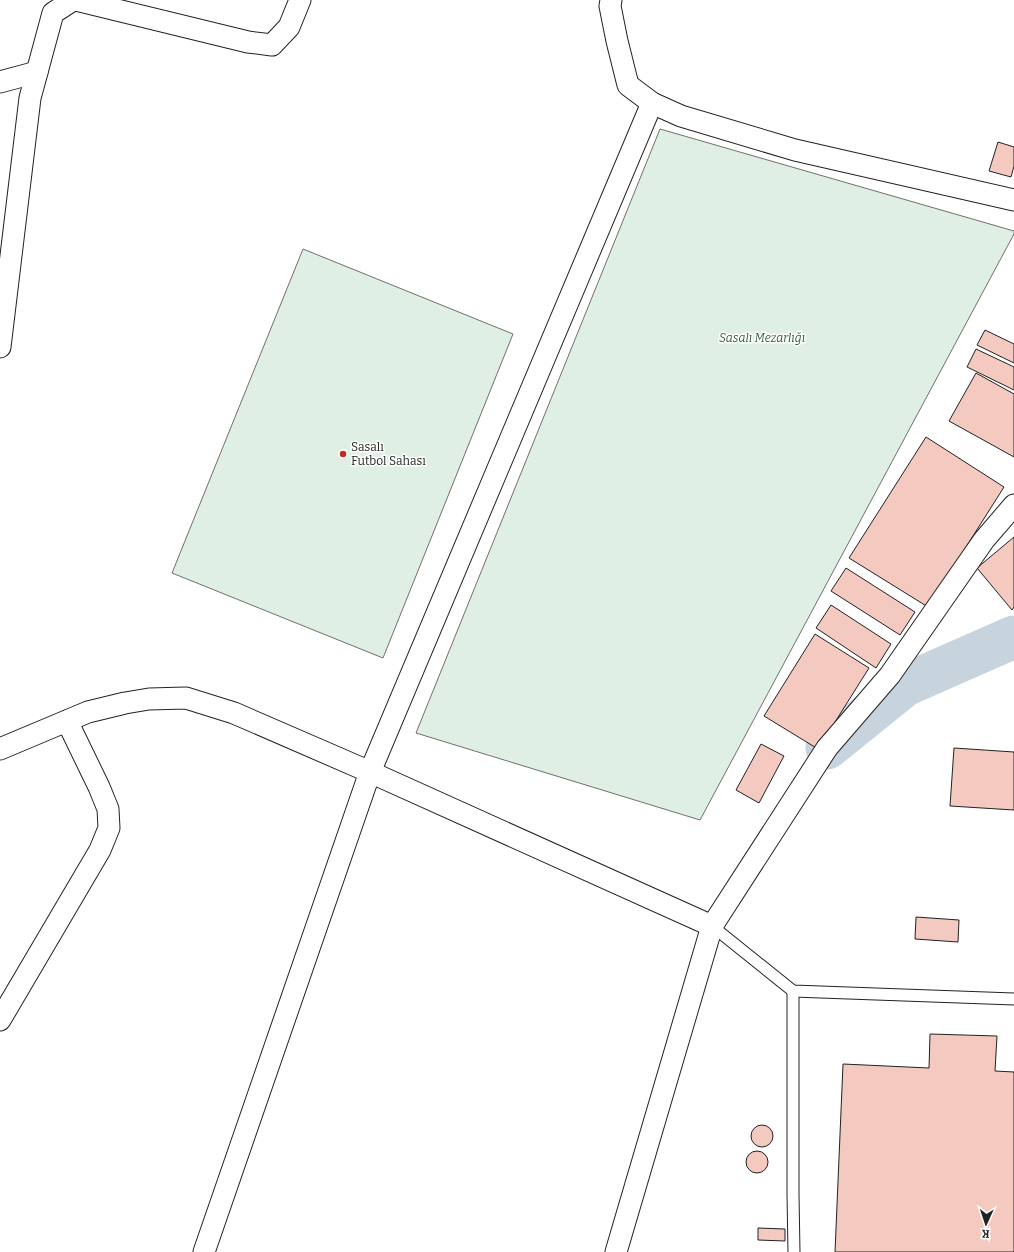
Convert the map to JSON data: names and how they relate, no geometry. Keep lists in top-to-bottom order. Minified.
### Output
{"parks":["Sasalı Mezarlığı"],"places":["Sasalı Futbol Sahası"],"north":"bottom"}
